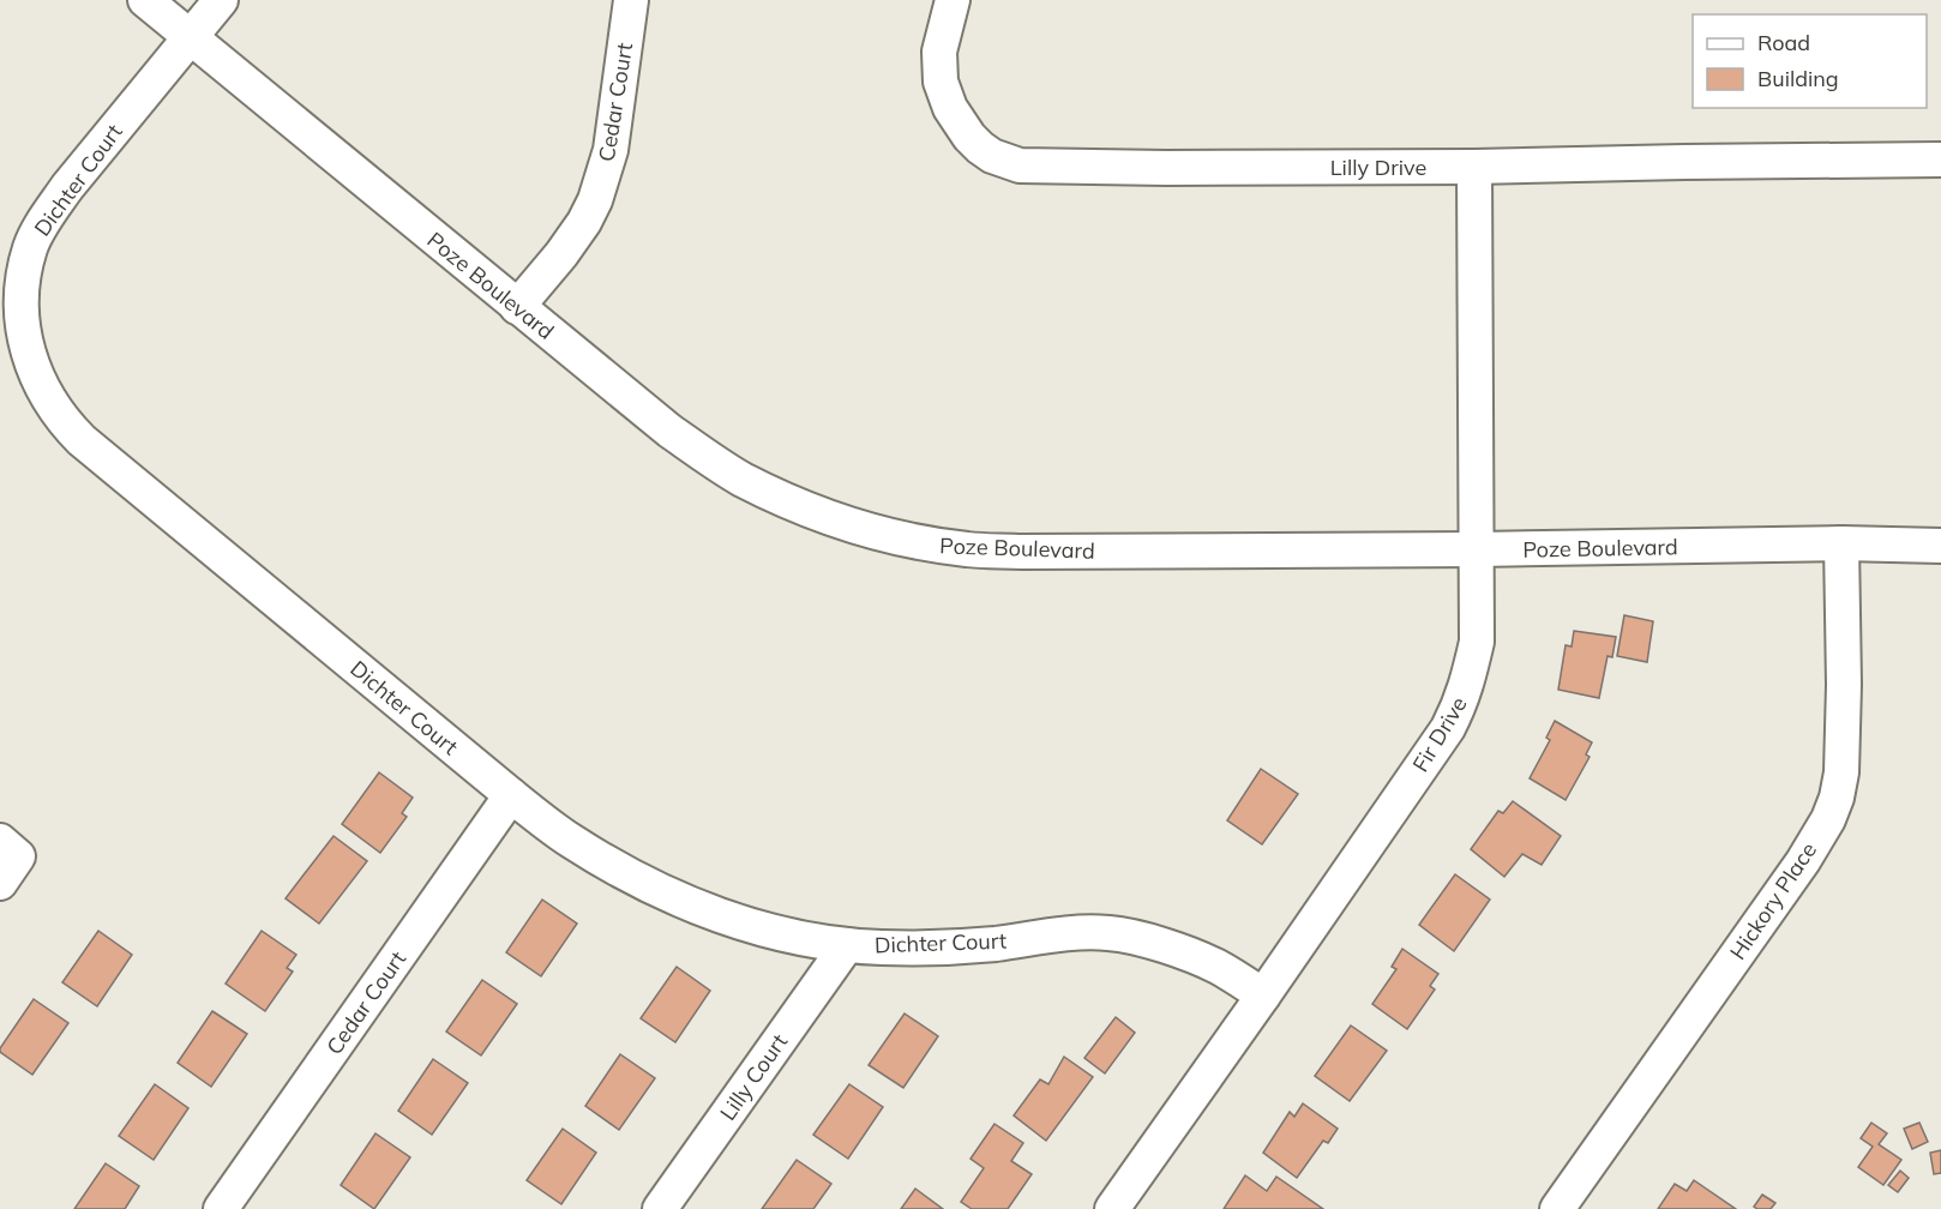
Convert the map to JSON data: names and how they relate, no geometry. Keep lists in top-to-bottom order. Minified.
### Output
{"streets":{"street":["Cedar Court","Lilly Drive","Dichter Court","Poze Boulevard","Fir Drive","Hickory Place","Lilly Court"]},"crossings":[["Cedar Court","Dichter Court"],["Cedar Court","Poze Boulevard"],["Lilly Drive","Fir Drive"],["Dichter Court","Poze Boulevard"],["Dichter Court","Fir Drive"],["Dichter Court","Lilly Court"],["Poze Boulevard","Fir Drive"],["Poze Boulevard","Hickory Place"]],"legend":["Road","Building"]}
